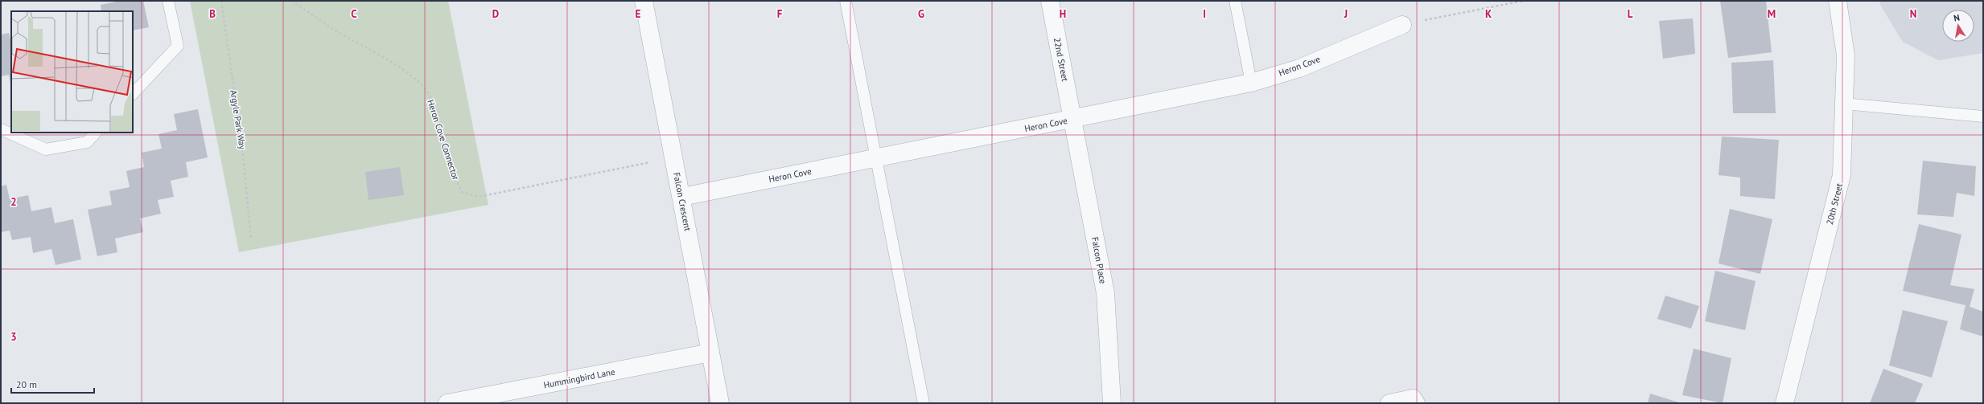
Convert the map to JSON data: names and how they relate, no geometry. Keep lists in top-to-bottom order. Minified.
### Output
{"streets":{"street":["22nd Street","Heron Cove","Falcon Crescent","20th Street","Falcon Place","Hummingbird Lane"],"path":["Argyle Park Way","Heron Cove Connector"]},"crossings":[["22nd Street","Heron Cove"],["22nd Street","Falcon Place"],["Heron Cove","Falcon Crescent"],["Heron Cove","Falcon Place"],["Heron Cove Connector","Falcon Crescent"],["Falcon Crescent","Hummingbird Lane"]],"scale_bar":"20 m","north":"top","grid":{"columns":["B","C","D","E","F","G","H","I","J","K","L","M","N"],"rows":["2","3"]}}
